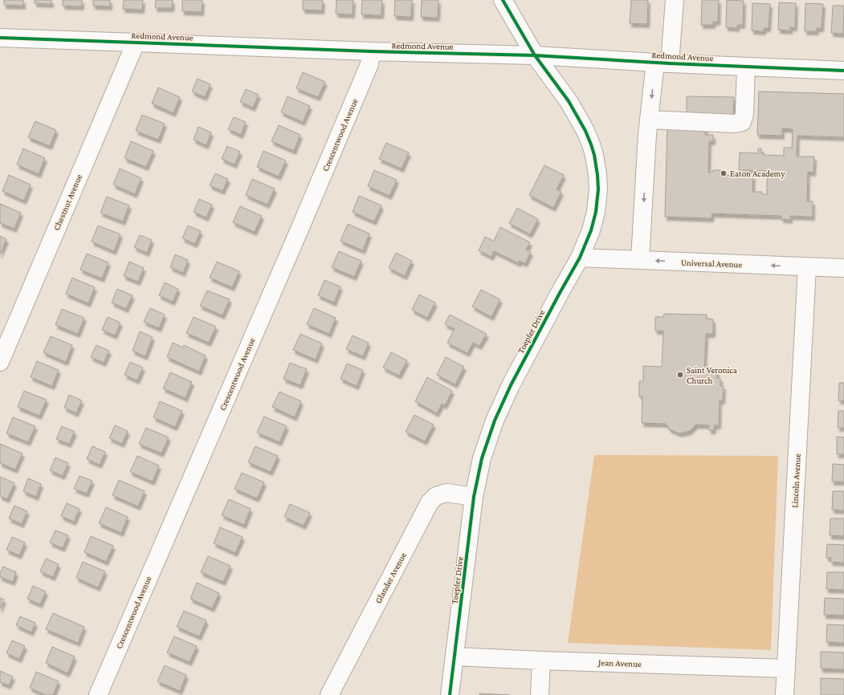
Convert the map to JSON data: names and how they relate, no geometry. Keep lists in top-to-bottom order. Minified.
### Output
{"streets":{"street":["Redmond Avenue","Crescentwood Avenue","Chestnut Avenue","Universal Avenue","Toepfer Drive","Lincoln Avenue","Glander Avenue","Jean Avenue"]},"crossings":[["Redmond Avenue","Crescentwood Avenue"],["Redmond Avenue","Chestnut Avenue"],["Redmond Avenue","Toepfer Drive"],["Universal Avenue","Toepfer Drive"],["Universal Avenue","Lincoln Avenue"],["Toepfer Drive","Glander Avenue"],["Toepfer Drive","Jean Avenue"],["Lincoln Avenue","Jean Avenue"]],"one_way":["Universal Avenue"],"places":["Eaton Academy","Saint Veronica Church"]}
